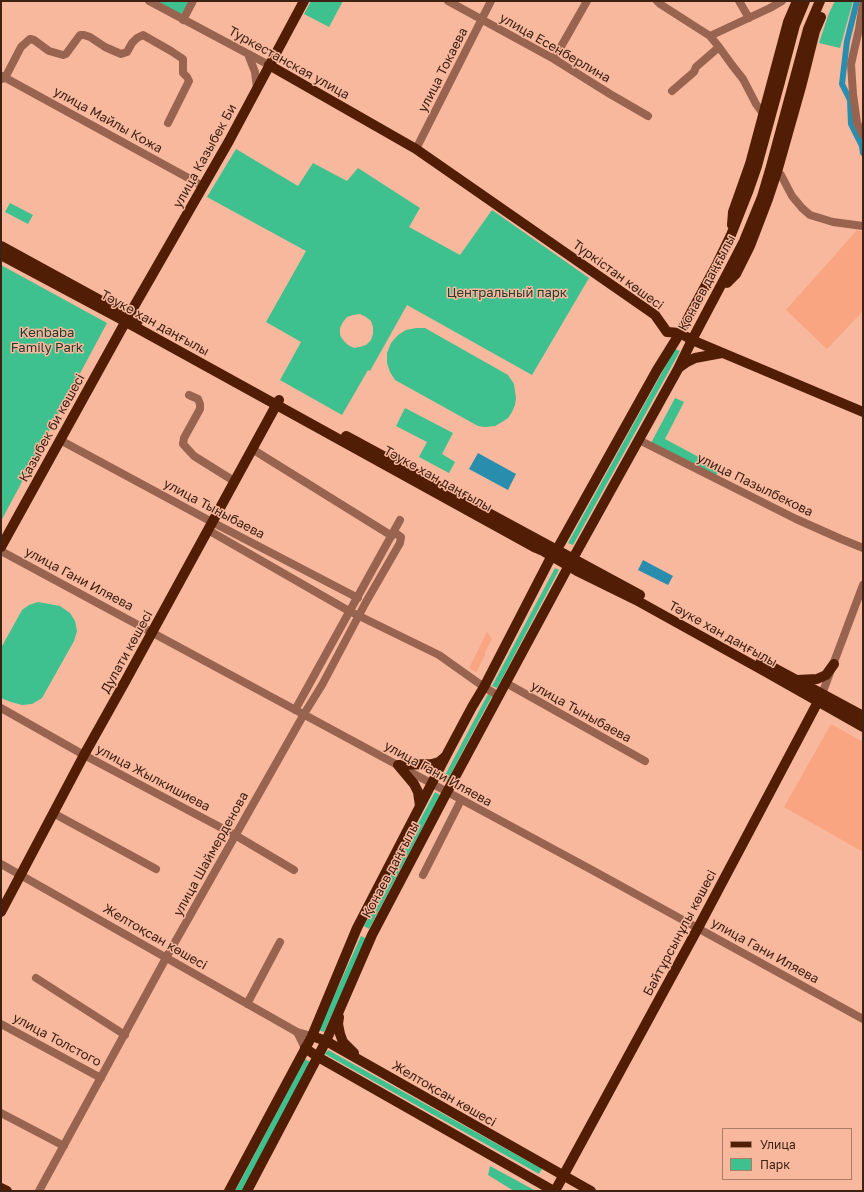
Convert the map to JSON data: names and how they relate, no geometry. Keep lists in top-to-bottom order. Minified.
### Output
{"streets":{"main road":["Туркестанская улица","улица Казыбек Би","Түркістан көшесі","Қонаев даңғылы","Тәуке хан даңғылы","Қазыбек би көшесі","Дулати көшесі","Байтұрсынұлы көшесі","Желтоқсан көшесі"],"street":["улица Есенберлина","улица Токаева","улица Майлы Кожа","улица Пазылбекова","улица Тыныбаева","улица Гани Иляева","улица Жылкишиева","улица Шаймерденова","улица Толстого"]},"crossings":[["улица Есенберлина","улица Токаева"],["Туркестанская улица","улица Токаева"],["Туркестанская улица","улица Казыбек Би"],["Туркестанская улица","Түркістан көшесі"],["улица Токаева","Түркістан көшесі"],["улица Майлы Кожа","улица Казыбек Би"],["улица Казыбек Би","Тәуке хан даңғылы"],["улица Казыбек Би","Қазыбек би көшесі"],["Түркістан көшесі","Қонаев даңғылы"],["Қонаев даңғылы","Тәуке хан даңғылы"],["Қонаев даңғылы","улица Пазылбекова"],["Қонаев даңғылы","улица Тыныбаева"],["Қонаев даңғылы","улица Гани Иляева"],["Қонаев даңғылы","Желтоқсан көшесі"],["Тәуке хан даңғылы","Қазыбек би көшесі"],["Тәуке хан даңғылы","Дулати көшесі"],["Тәуке хан даңғылы","Байтұрсынұлы көшесі"],["Қазыбек би көшесі","улица Тыныбаева"],["улица Тыныбаева","Дулати көшесі"],["улица Тыныбаева","улица Шаймерденова"],["улица Гани Иляева","Дулати көшесі"],["улица Гани Иляева","улица Шаймерденова"],["улица Гани Иляева","Байтұрсынұлы көшесі"],["Дулати көшесі","улица Жылкишиева"],["Дулати көшесі","Желтоқсан көшесі"],["улица Жылкишиева","улица Шаймерденова"],["улица Шаймерденова","Желтоқсан көшесі"],["улица Шаймерденова","улица Толстого"],["Байтұрсынұлы көшесі","Желтоқсан көшесі"]],"parks":["Центральный парк","Kenbaba Family Park"],"legend":["Улица","Парк"]}
